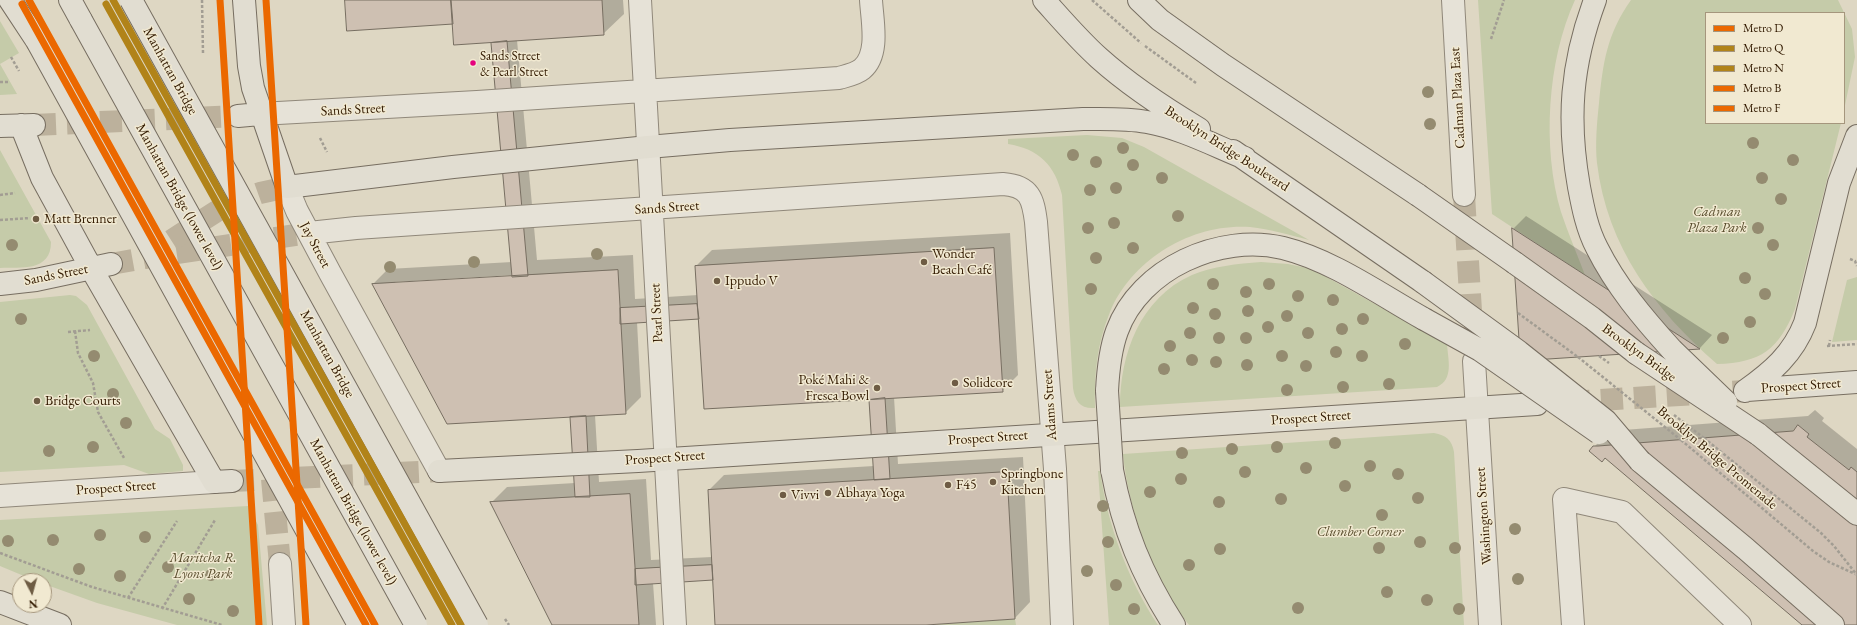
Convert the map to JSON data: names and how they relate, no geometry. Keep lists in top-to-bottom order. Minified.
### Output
{"streets":{"main road":["Manhattan Bridge","Sands Street","Brooklyn Bridge Boulevard","Manhattan Bridge (lower level)","Jay Street","Brooklyn Bridge","Prospect Street"],"street":["Cadman Plaza East","Pearl Street","Adams Street","Washington Street"],"path":["Brooklyn Bridge Promenade"]},"crossings":[["Sands Street","Jay Street"],["Sands Street","Pearl Street"],["Sands Street","Adams Street"],["Jay Street","Prospect Street"],["Pearl Street","Prospect Street"],["Prospect Street","Adams Street"],["Prospect Street","Washington Street"]],"parks":["Cadman Plaza Park","Clumber Corner","Maritcha R. Lyons Park"],"places":["Sands Street & Pearl Street","Matt Brenner","Wonder Beach Café","Ippudo V","Solidcore","Poké Mahi & Fresca Bowl","Bridge Courts","Springbone Kitchen","F45","Abhaya Yoga","Vivvi"],"lines":["metro line D","metro line Q","metro line F","metro line N","metro line B"],"legend":["Metro D","Metro Q","Metro N","Metro B","Metro F"],"north":"bottom"}
